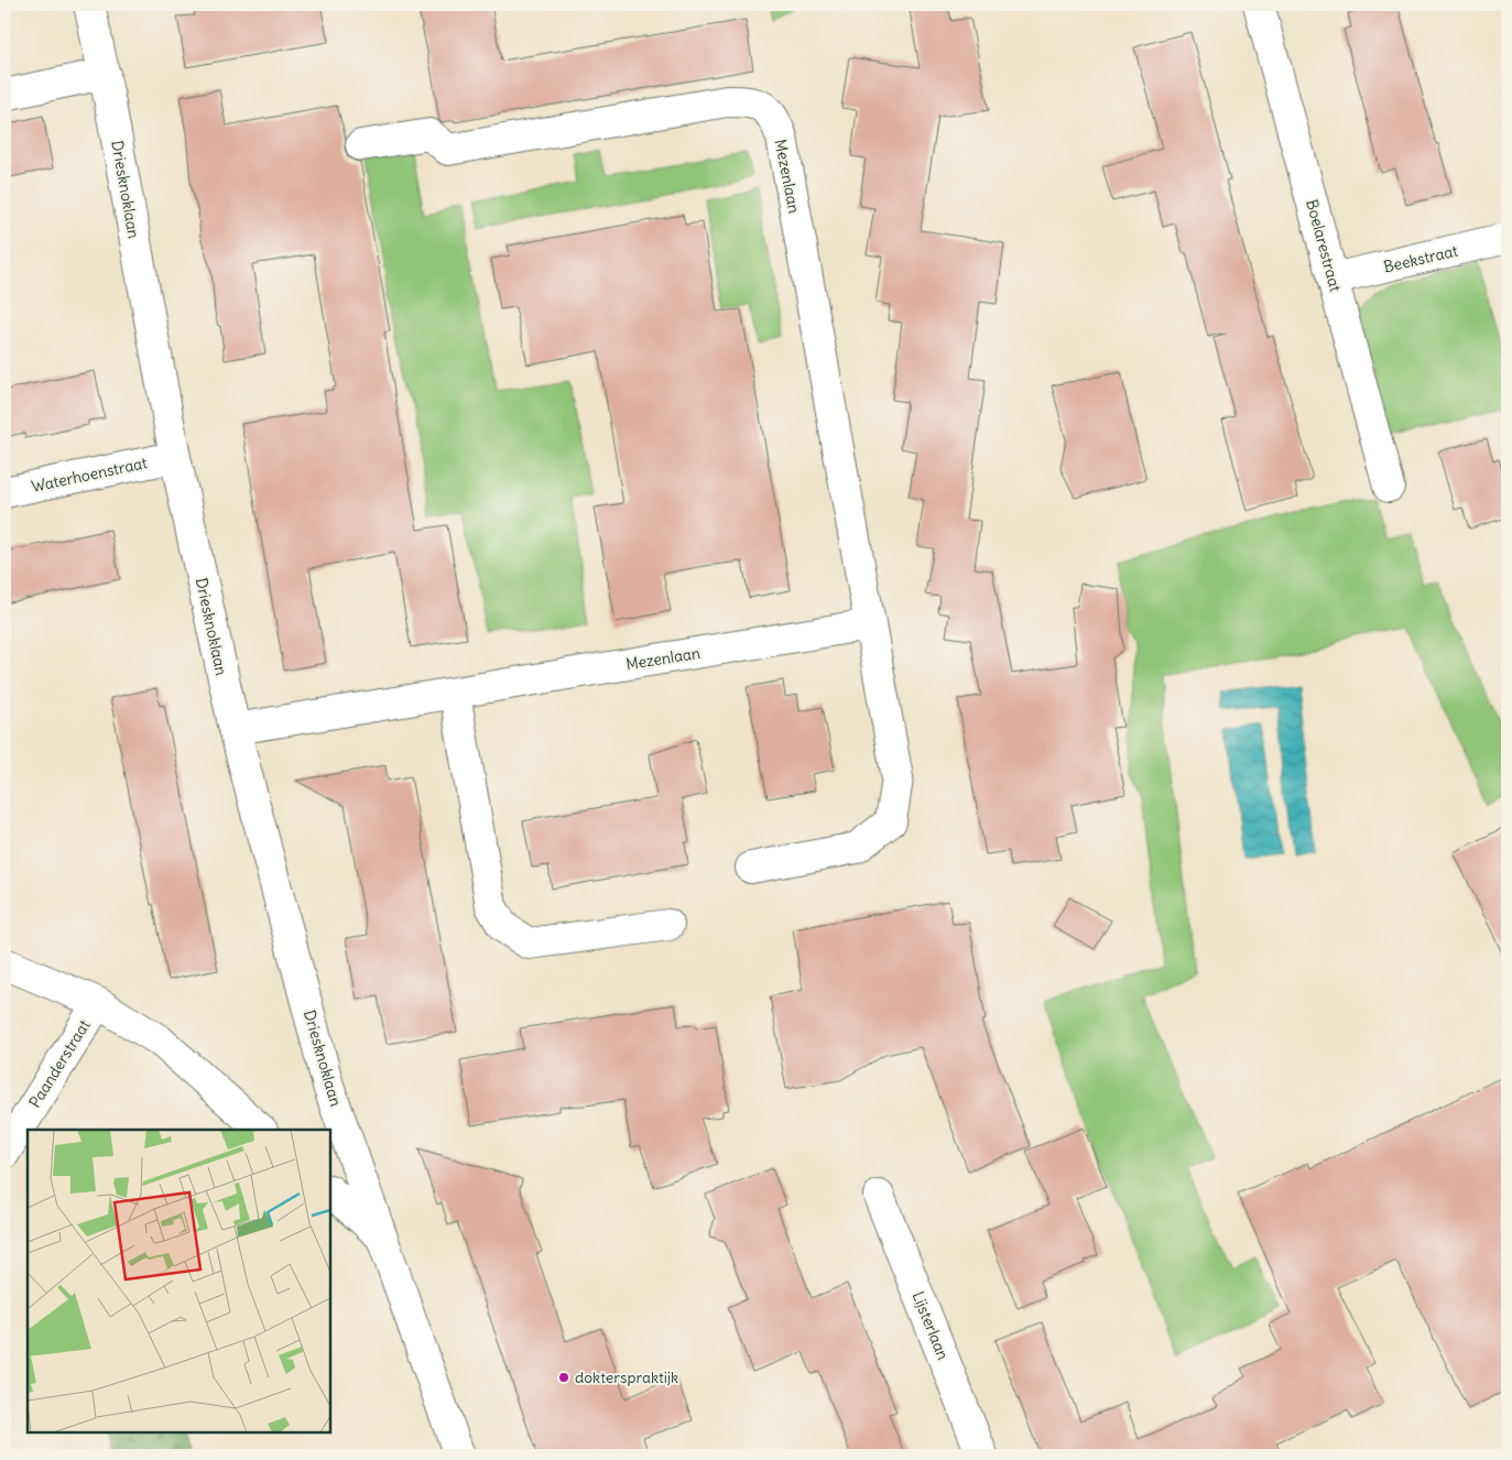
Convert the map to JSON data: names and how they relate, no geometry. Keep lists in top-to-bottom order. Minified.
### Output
{"streets":{"street":["Mezenlaan","Driesknoklaan","Boelarestraat","Beekstraat","Waterhoenstraat","Paanderstraat","Lijsterlaan"]},"crossings":[["Mezenlaan","Driesknoklaan"],["Driesknoklaan","Waterhoenstraat"],["Boelarestraat","Beekstraat"]],"places":["dokterspraktijk"]}
